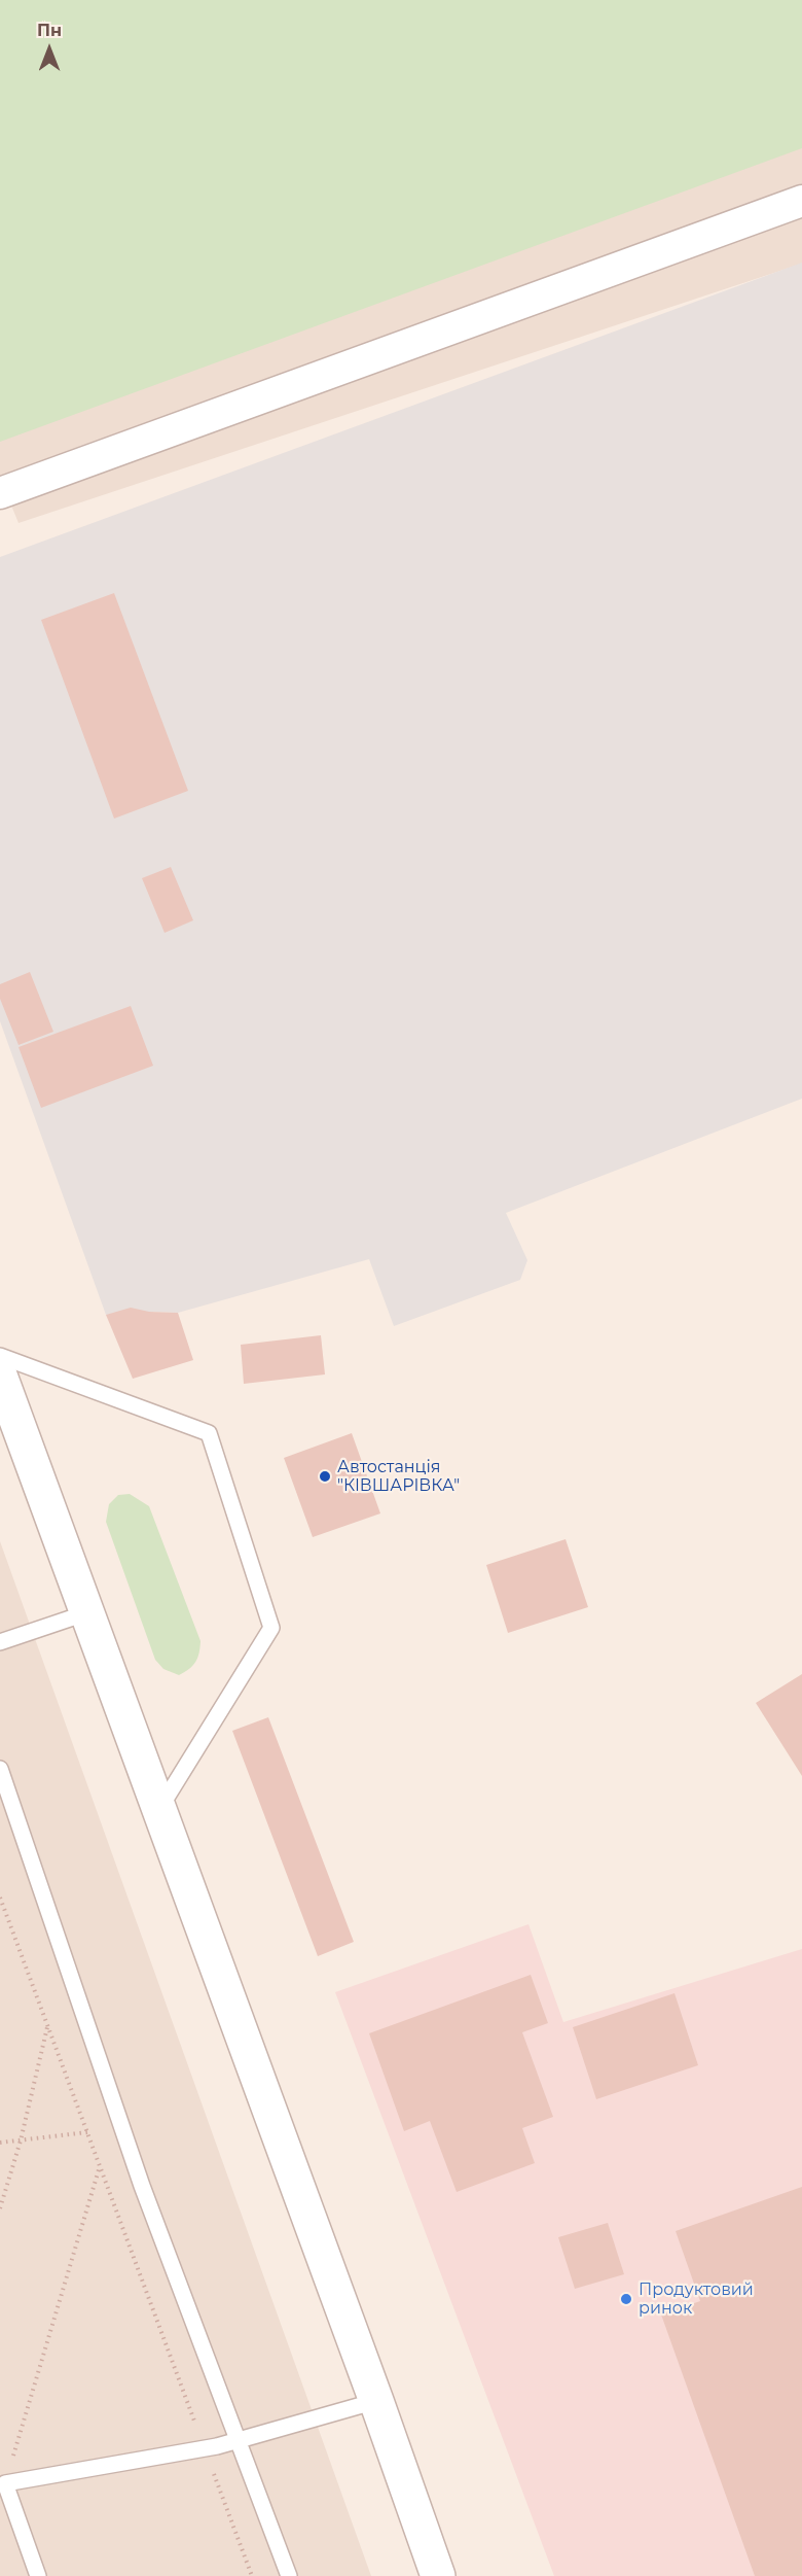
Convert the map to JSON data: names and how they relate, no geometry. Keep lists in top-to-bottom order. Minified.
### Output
{"places":["Автостанція \"КІВШАРІВКА\"","Продуктовий ринок"],"north":"top"}
